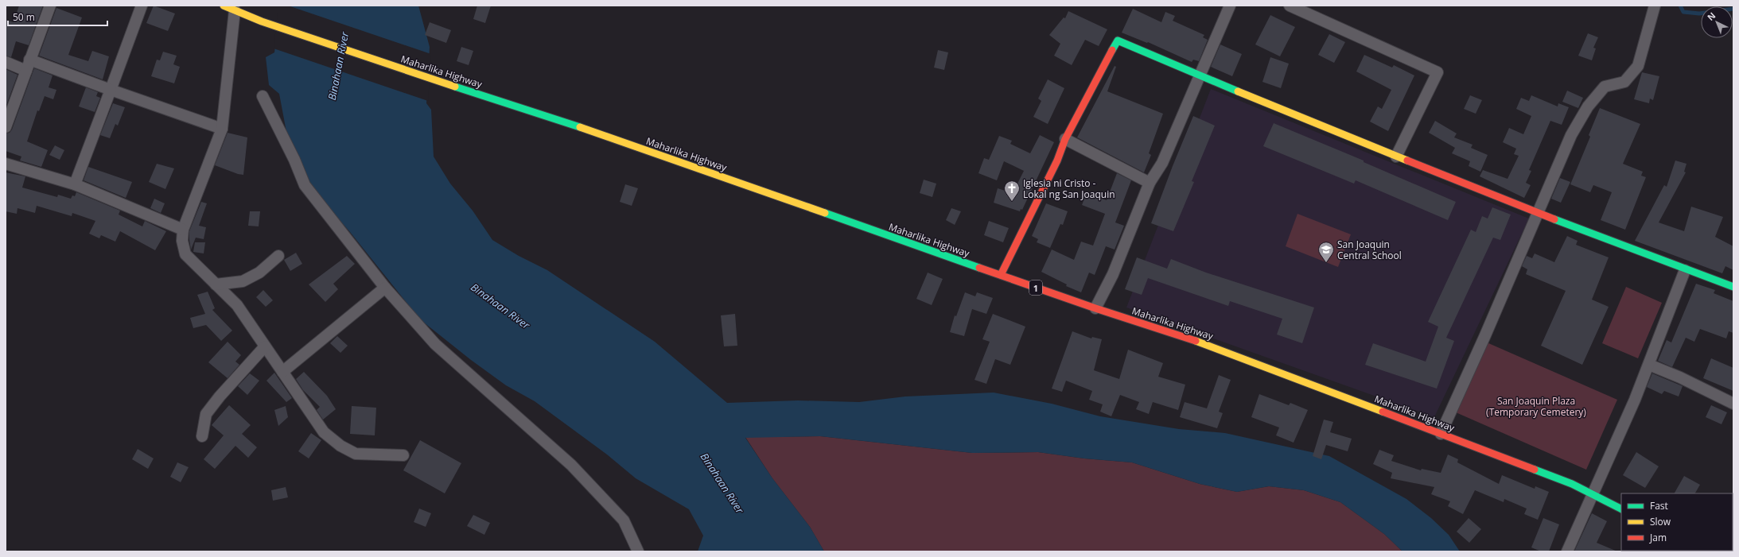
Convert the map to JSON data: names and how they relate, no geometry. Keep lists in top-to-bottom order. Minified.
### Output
{"streets":{"main road":["Maharlika Highway","1"]},"water":["Binahaan River"],"parks":["San Joaquin Plaza (Temporary Cemetery)"],"places":{"church":["Iglesia ni Cristo - Lokal ng San Joaquin"],"school or university":["San Joaquin Central School"]},"legend":["Fast","Slow","Jam"],"scale_bar":"50 m","north":"top left"}
